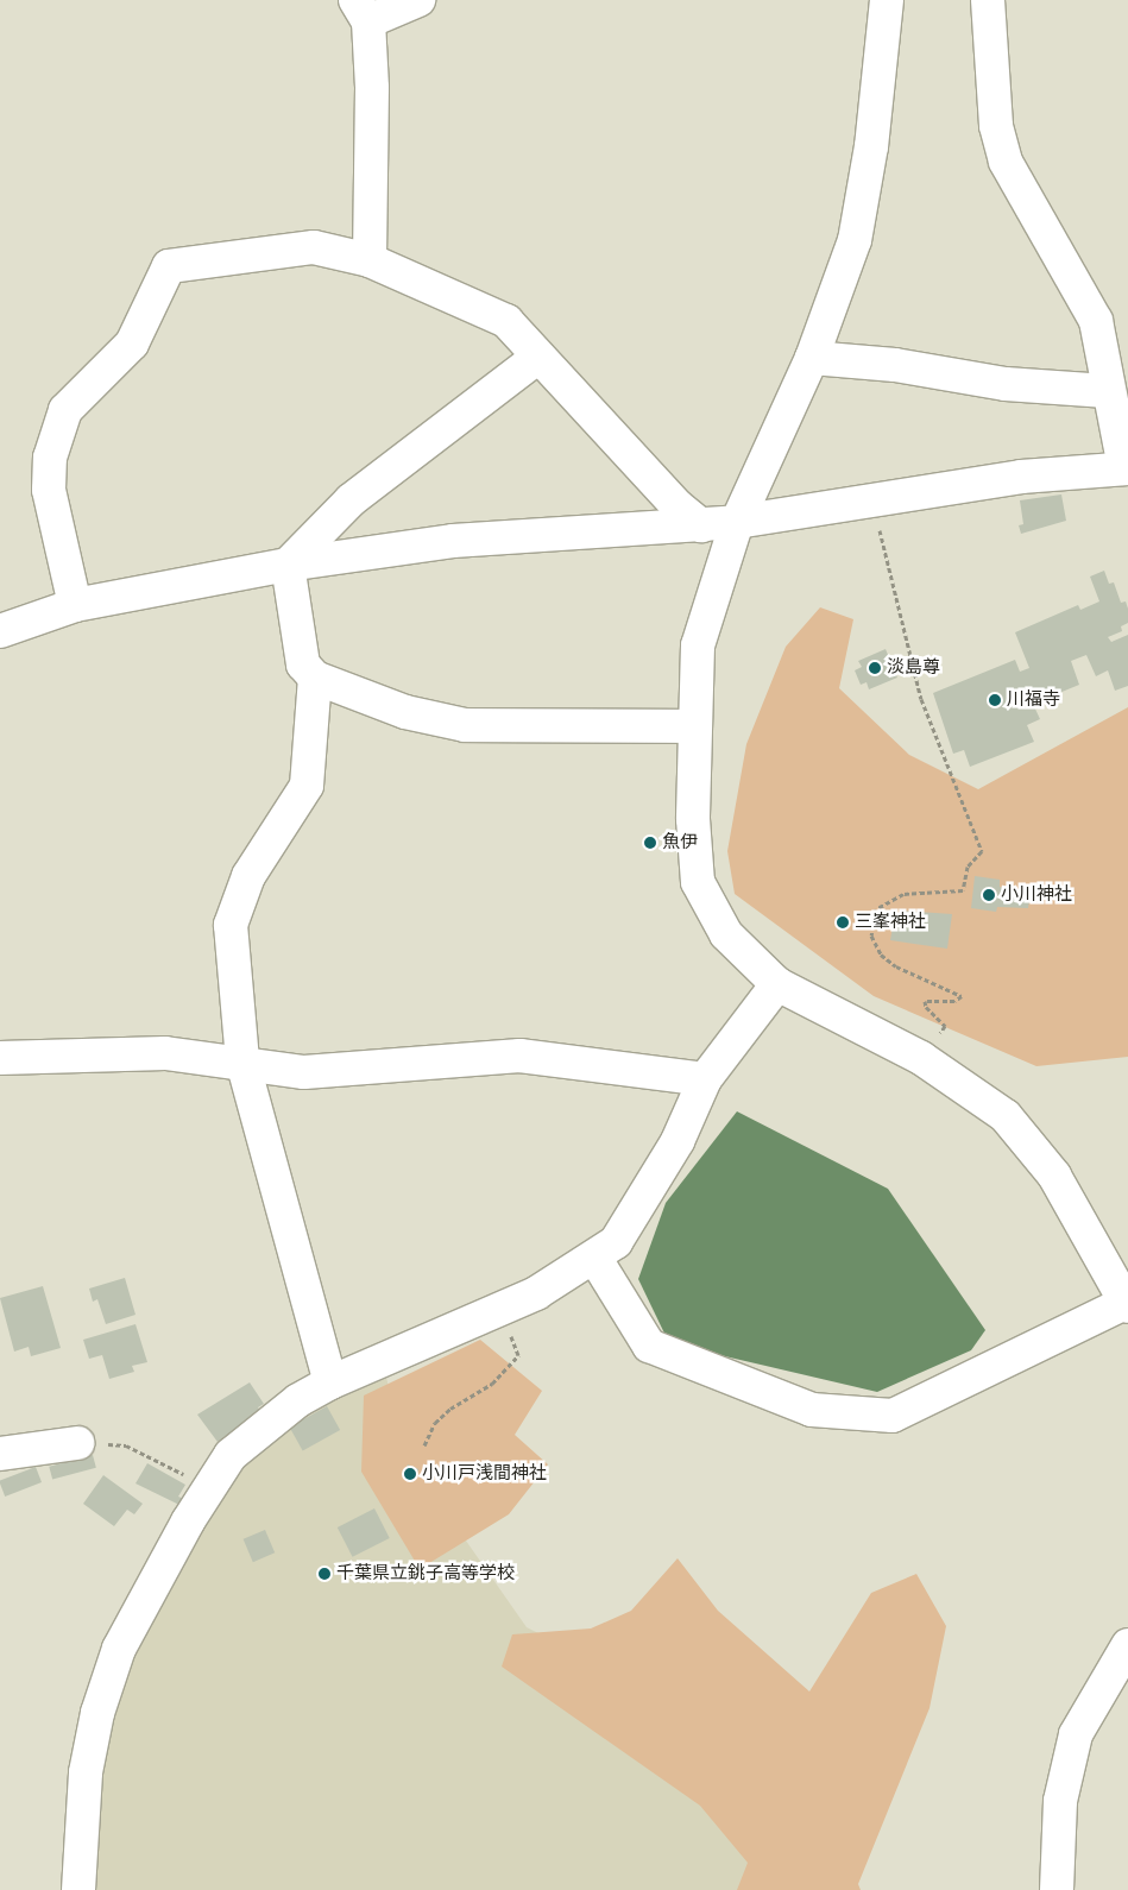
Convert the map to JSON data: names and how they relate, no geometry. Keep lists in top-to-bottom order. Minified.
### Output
{"places":["淡島尊","川福寺","魚伊","小川神社","三峯神社","小川戸浅間神社","千葉県立銚子高等学校"]}
